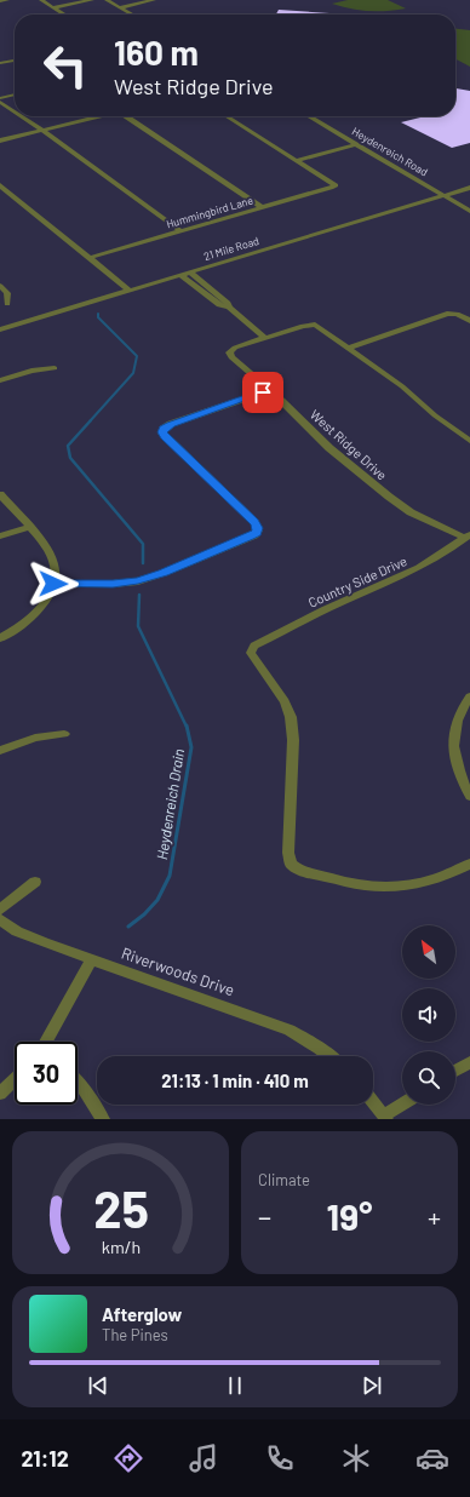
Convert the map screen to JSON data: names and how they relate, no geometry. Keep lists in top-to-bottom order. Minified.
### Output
{"streets":{"street":["Heydenreich Road","Hummingbird Lane","21 Mile Road","West Ridge Drive","Country Side Drive","Riverwoods Drive"]},"crossings":[["Heydenreich Road","21 Mile Road"],["West Ridge Drive","Country Side Drive"]],"water":["Heydenreich Drain"],"north":"top left","page":{"turn":["160 m","West Ridge Drive"],"limit":"30","trip":"21:13 · 1 min · 410 m","tile":"Climate","heat":["−","19°","+"],"song":["Afterglow","The Pines"],"tabs":"21:12","gauge":["25","km/h"]}}
